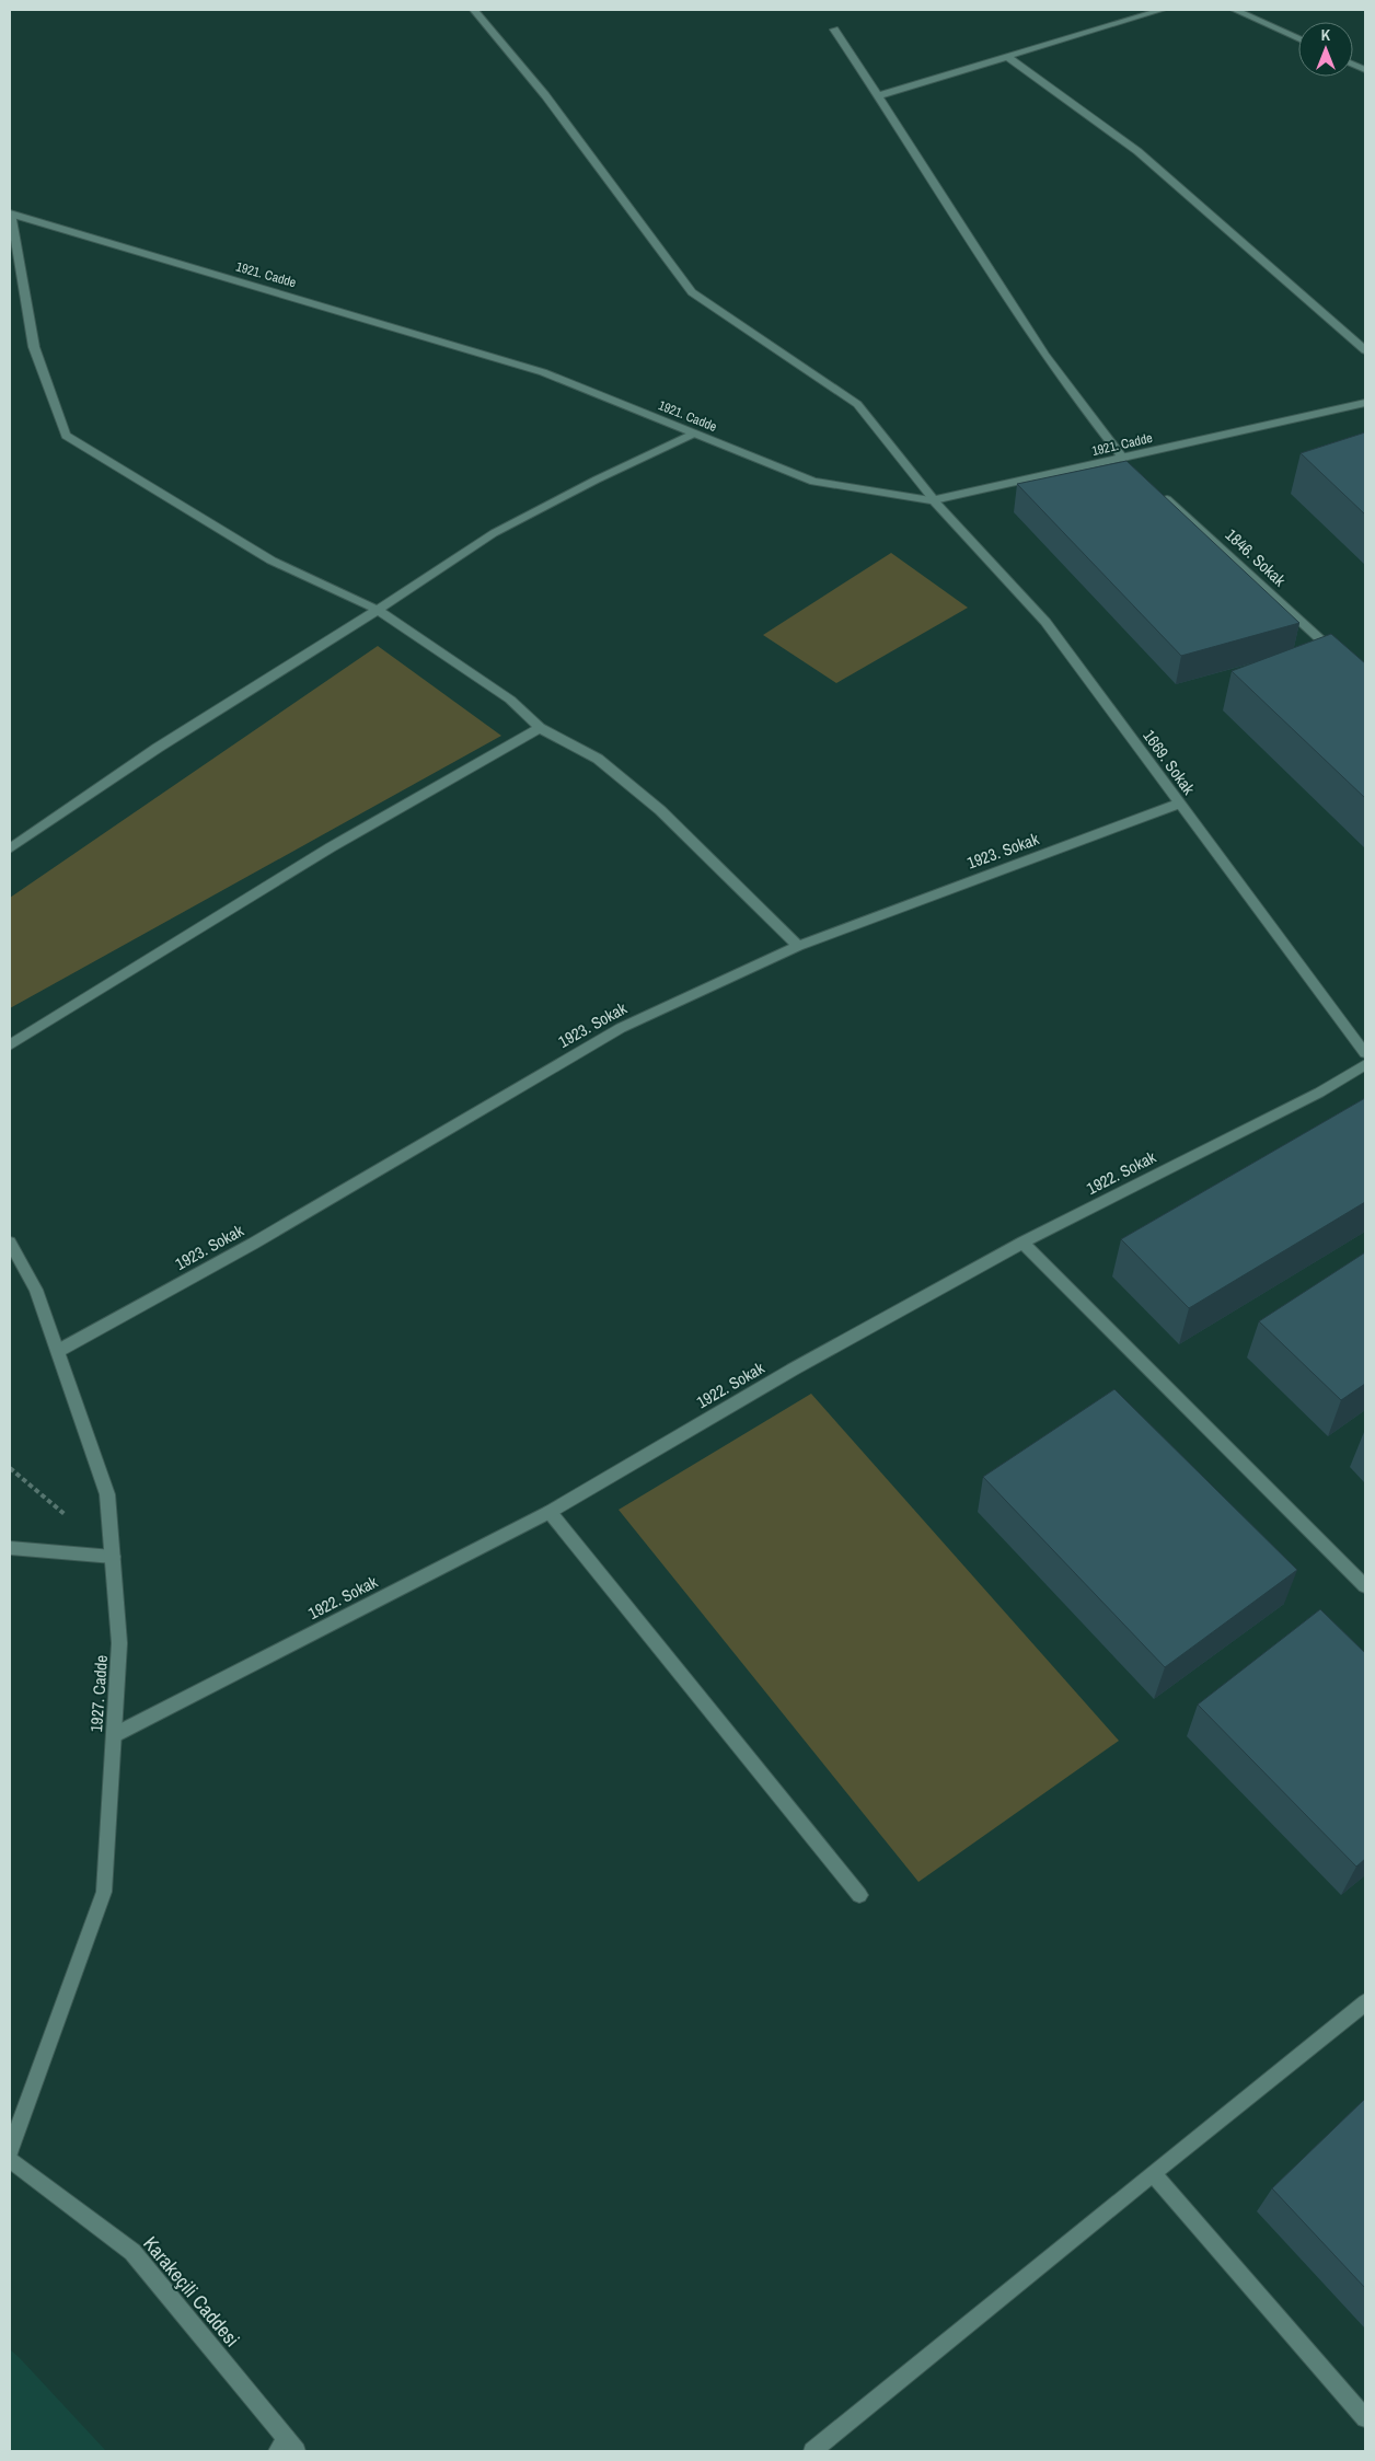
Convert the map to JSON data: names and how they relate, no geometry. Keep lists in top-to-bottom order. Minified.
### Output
{"streets":{"street":["1921. Cadde","1846. Sokak","1669. Sokak","1923. Sokak","1922. Sokak","1927. Cadde","Karakeçili Caddesi"]},"crossings":[["1921. Cadde","1669. Sokak"],["1669. Sokak","1923. Sokak"],["1923. Sokak","1927. Cadde"],["1922. Sokak","1927. Cadde"]],"north":"top"}
